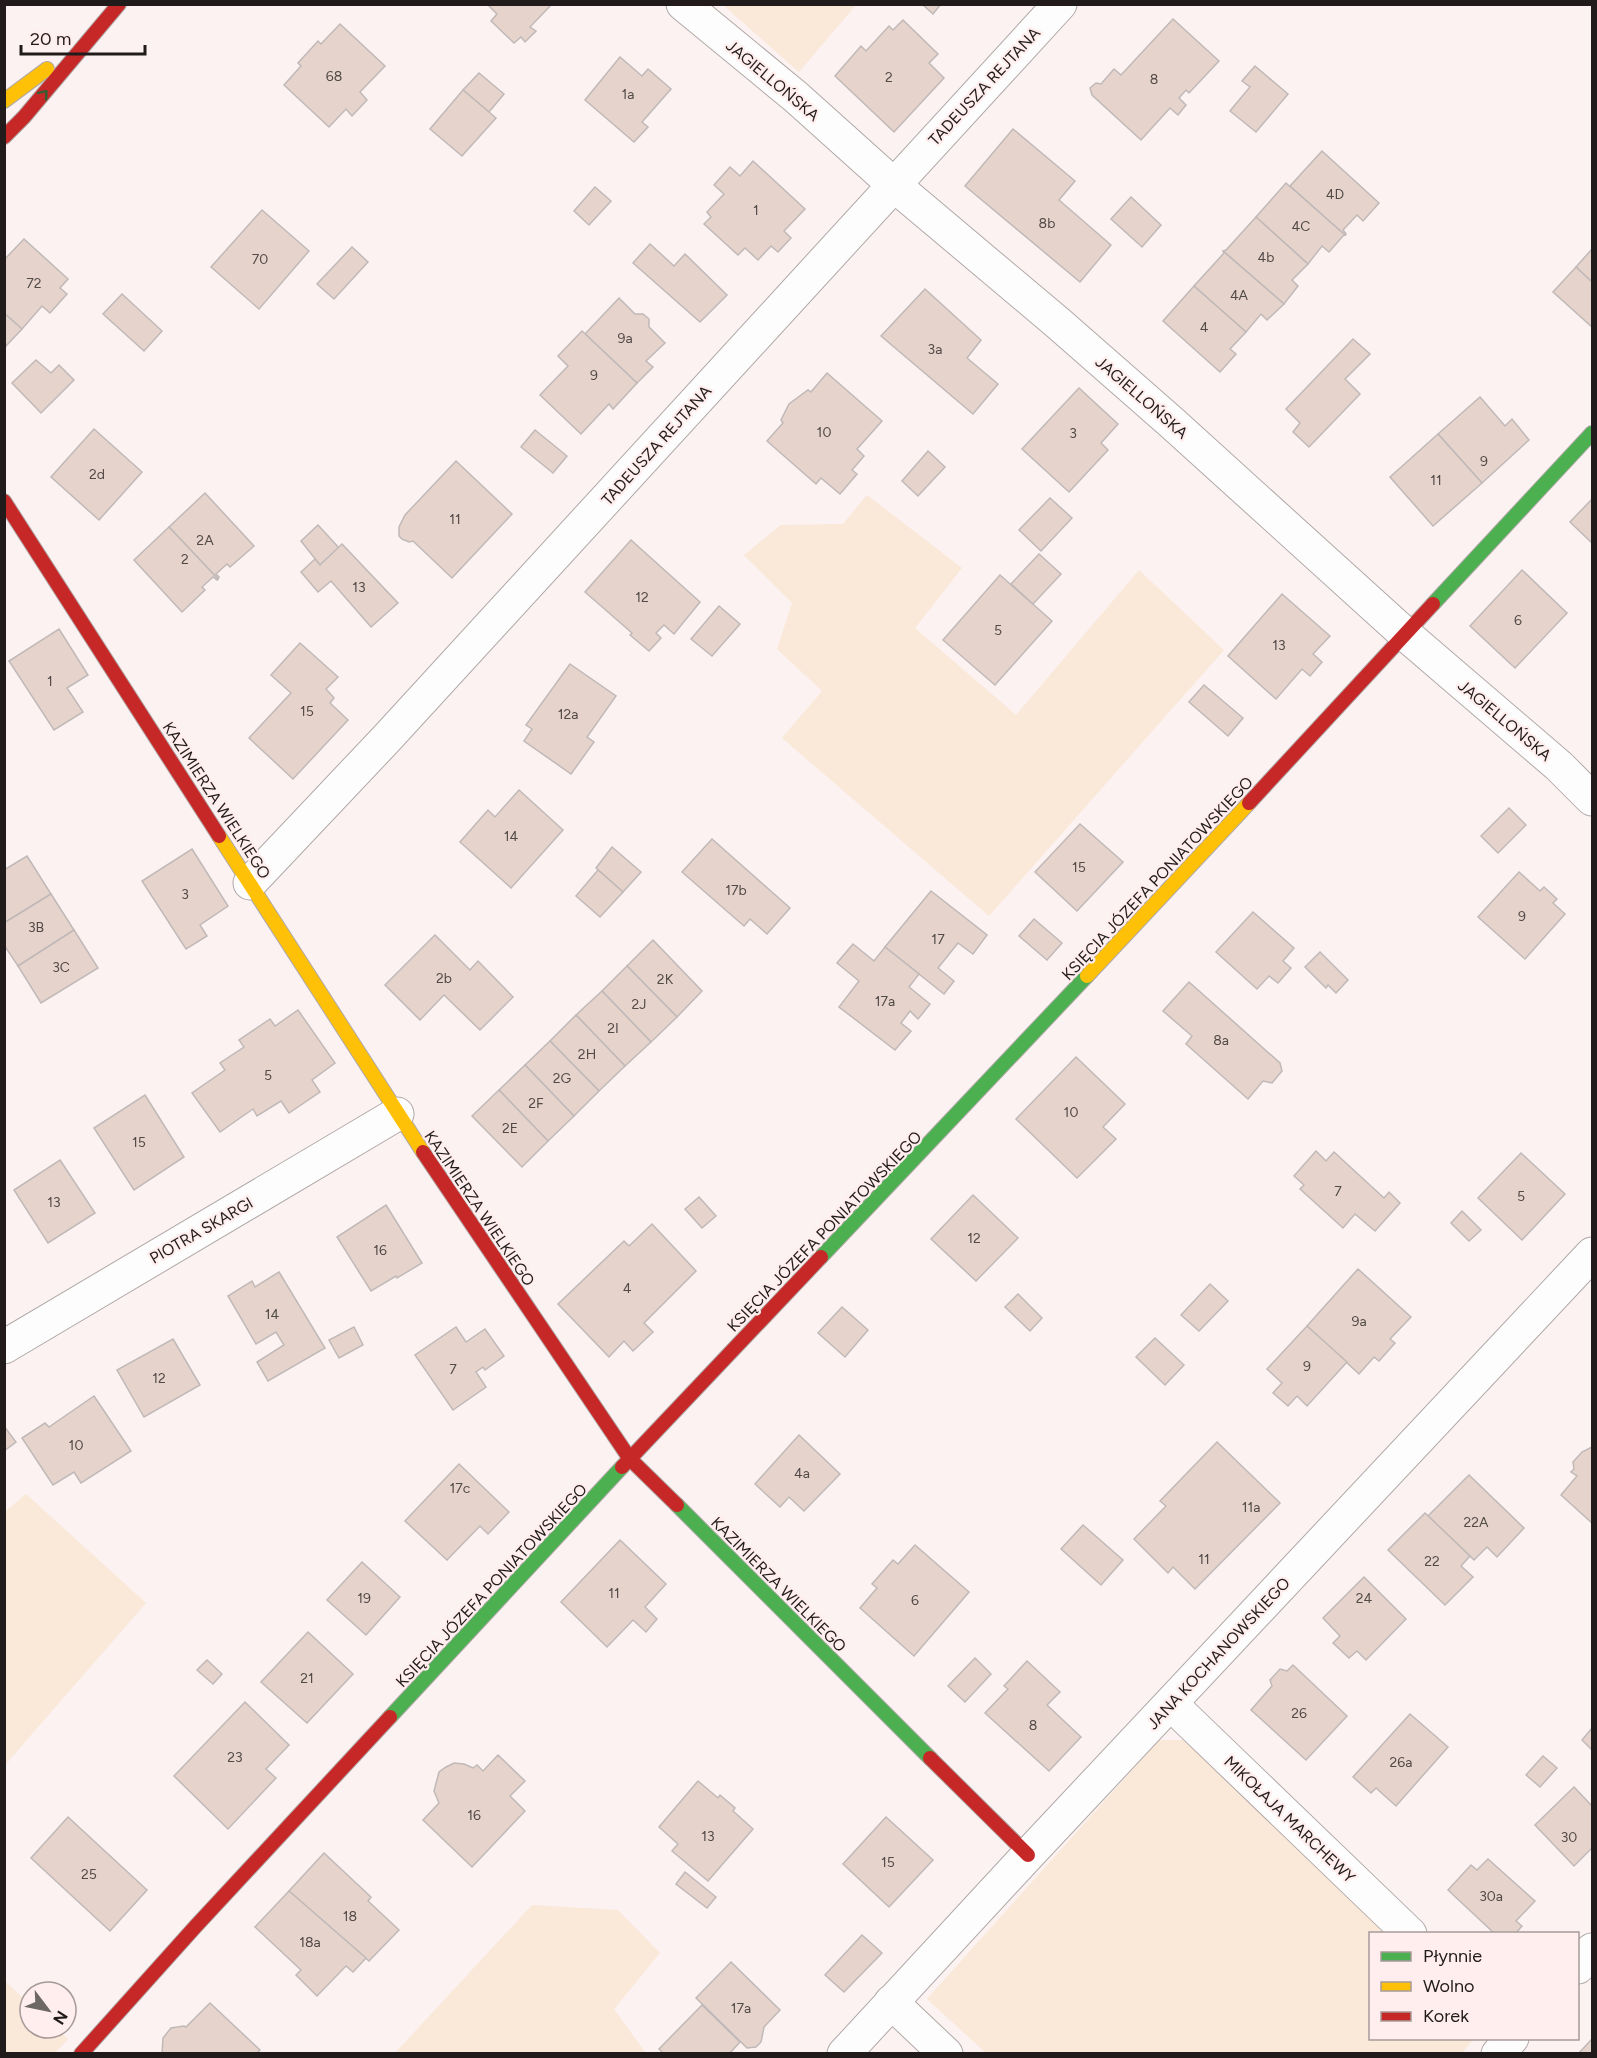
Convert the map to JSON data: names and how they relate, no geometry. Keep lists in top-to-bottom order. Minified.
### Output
{"streets":{"street":["JAGIELLOŃSKA","TADEUSZA REJTANA","KAZIMIERZA WIELKIEGO","KSIĘCIA JÓZEFA PONIATOWSKIEGO","PIOTRA SKARGI","JANA KOCHANOWSKIEGO","MIKOŁAJA MARCHEWY"]},"crossings":[["JAGIELLOŃSKA","TADEUSZA REJTANA"],["JAGIELLOŃSKA","KSIĘCIA JÓZEFA PONIATOWSKIEGO"],["TADEUSZA REJTANA","KAZIMIERZA WIELKIEGO"],["KAZIMIERZA WIELKIEGO","KSIĘCIA JÓZEFA PONIATOWSKIEGO"],["KAZIMIERZA WIELKIEGO","PIOTRA SKARGI"],["KAZIMIERZA WIELKIEGO","JANA KOCHANOWSKIEGO"],["JANA KOCHANOWSKIEGO","MIKOŁAJA MARCHEWY"]],"house_numbers":["68","2","8","1a","4D","1","8b","4C","4b","70","72","4A","4","9a","3a","9","10","3","9","2d","11","11","2A","2","13","12","6","5","13","1","15","12a","14","15","17b","3","9","3B","17","3C","2b","2K","17a","2J","2I","8a","2H","5","2G","2F","10","2E","15","7","5","13","12","16","4","14","9a","9","7","12","10","4a","17c","11a","22A","11","22","11","19","24","6","21","26","8","23","26a","16","13","30","15","25","30a","18","18a","17a"],"legend":["Płynnie","Wolno","Korek"],"scale_bar":"20 m","north":"bottom right"}
